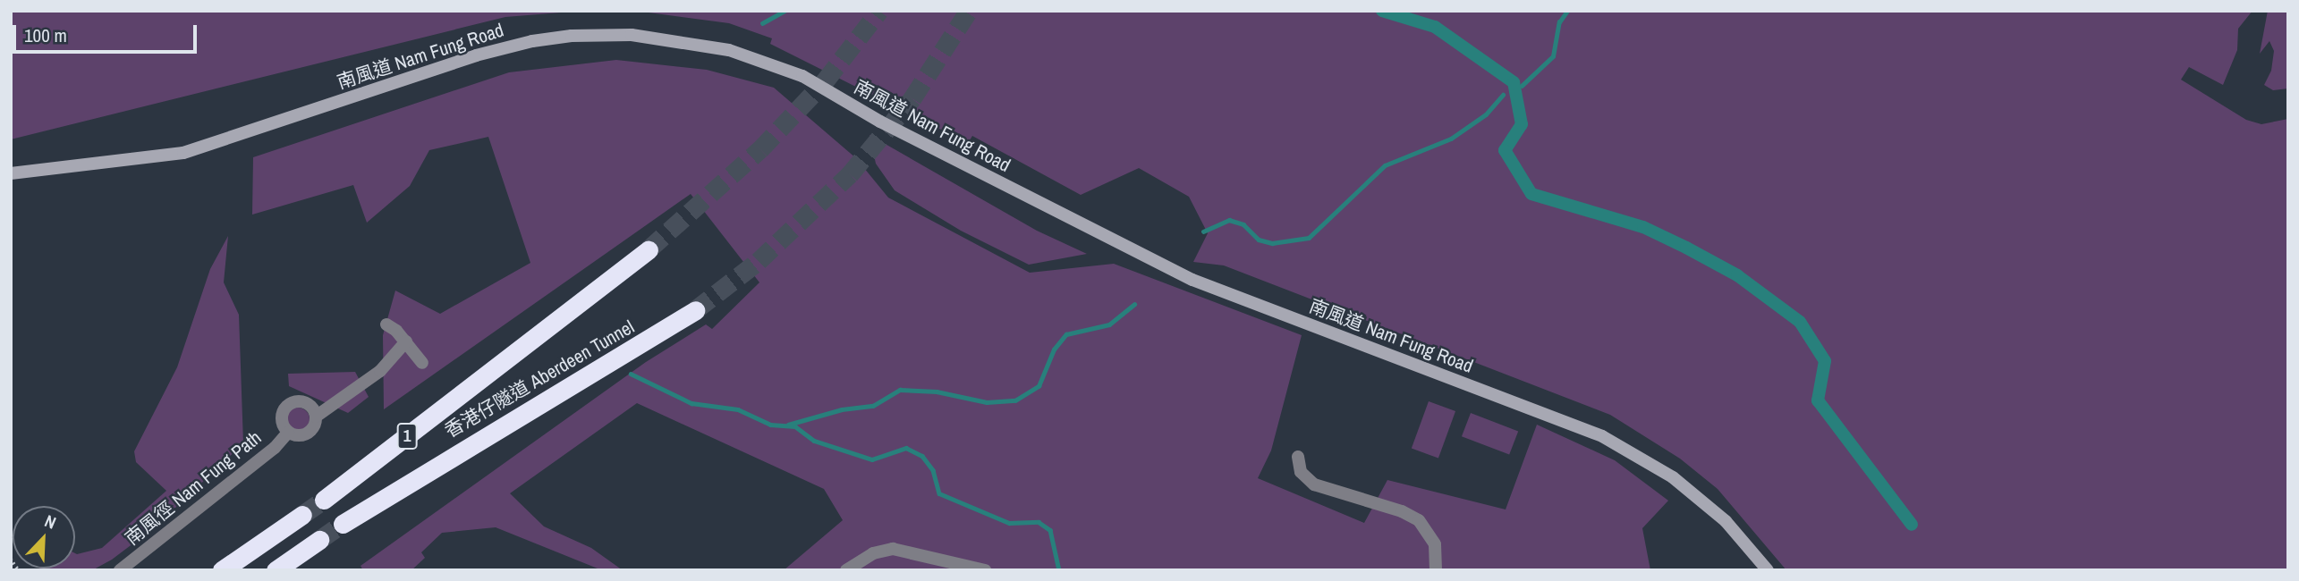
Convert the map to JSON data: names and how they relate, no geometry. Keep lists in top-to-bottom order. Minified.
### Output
{"streets":{"highway":["香港仔隧道 Aberdeen Tunnel","1"],"main road":["南風道 Nam Fung Road"],"street":["南風徑 Nam Fung Path"]},"scale_bar":"100 m","north":"top right"}
